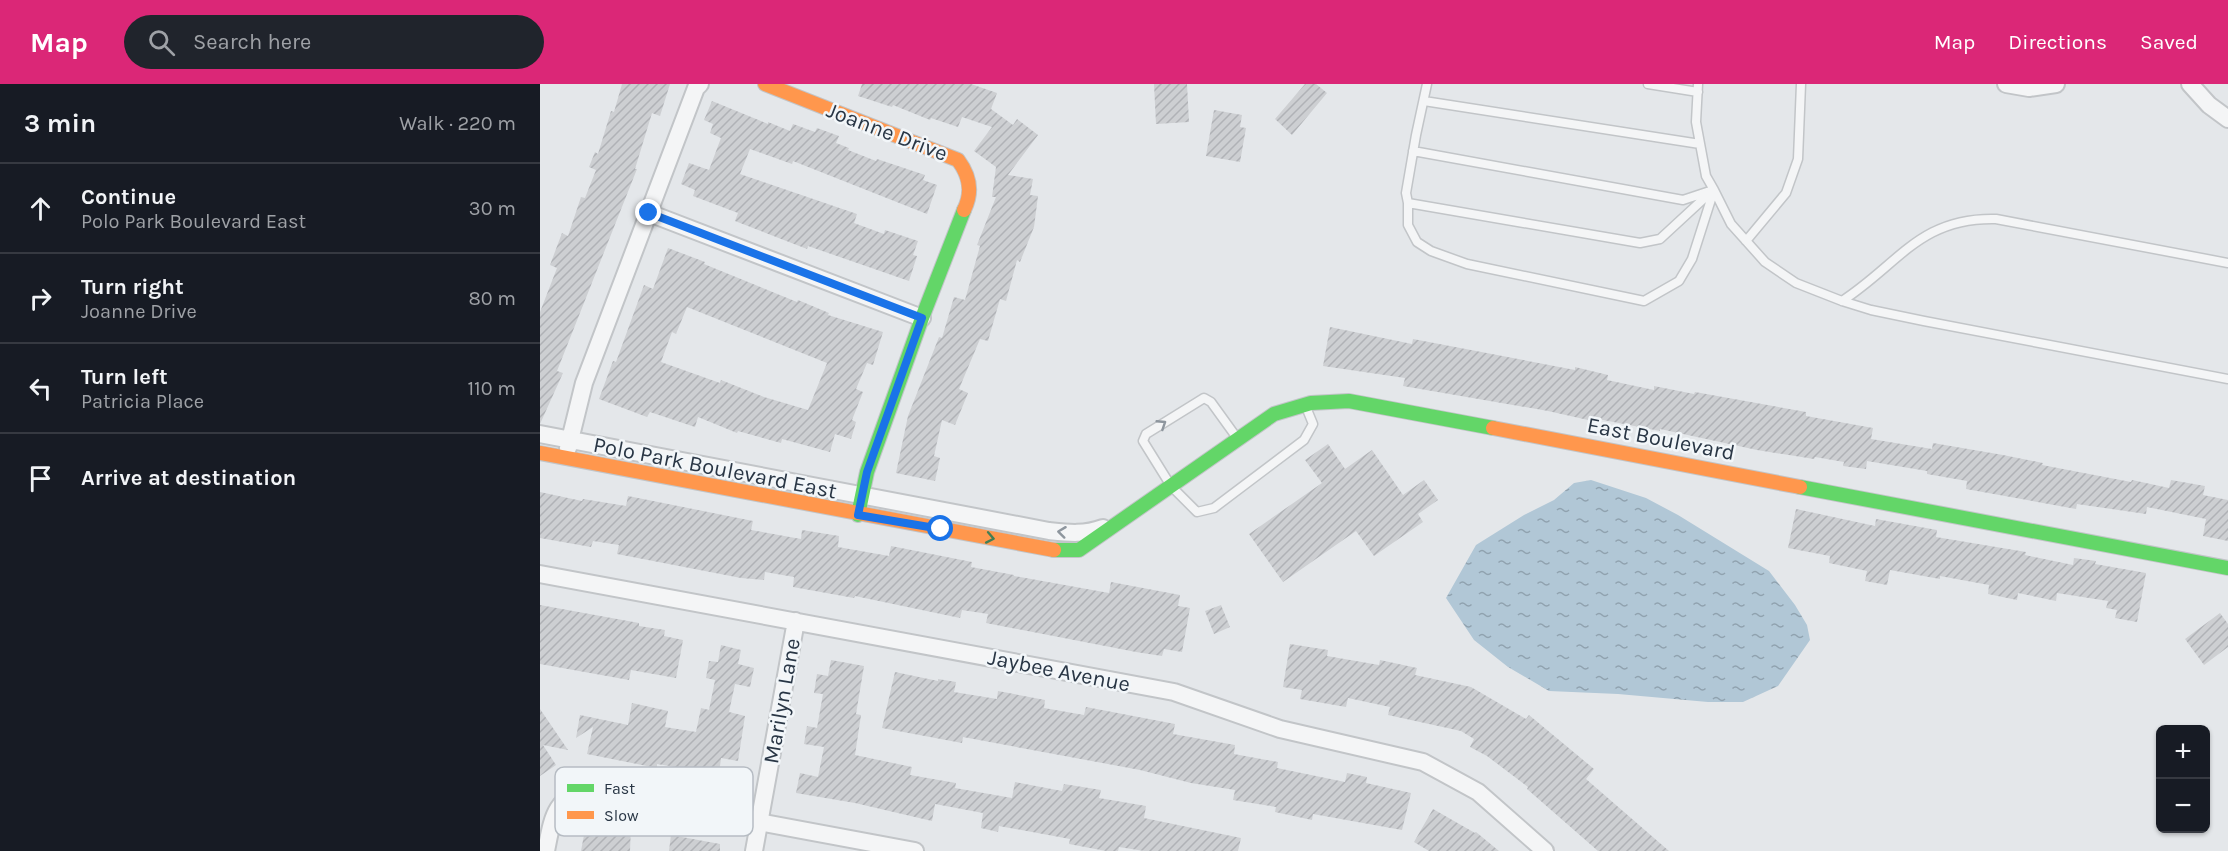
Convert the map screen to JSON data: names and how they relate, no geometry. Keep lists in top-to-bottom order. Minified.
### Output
{"streets":{"street":["Joanne Drive","East Boulevard","Polo Park Boulevard East","Jaybee Avenue","Marilyn Lane"]},"crossings":[["Joanne Drive","Polo Park Boulevard East"],["East Boulevard","Polo Park Boulevard East"],["Jaybee Avenue","Marilyn Lane"]],"legend":["Fast","Slow"],"page":{"header":"Map","search":"Search here","nav":["Map","Directions","Saved"],"heading":["3 min","Walk · 220 m"],"list":[["Continue","Polo Park Boulevard East","30 m"],["Turn right","Joanne Drive","80 m"],["Turn left","Patricia Place","110 m"],"Arrive at destination"],"map_buttons":["+","−"]}}
